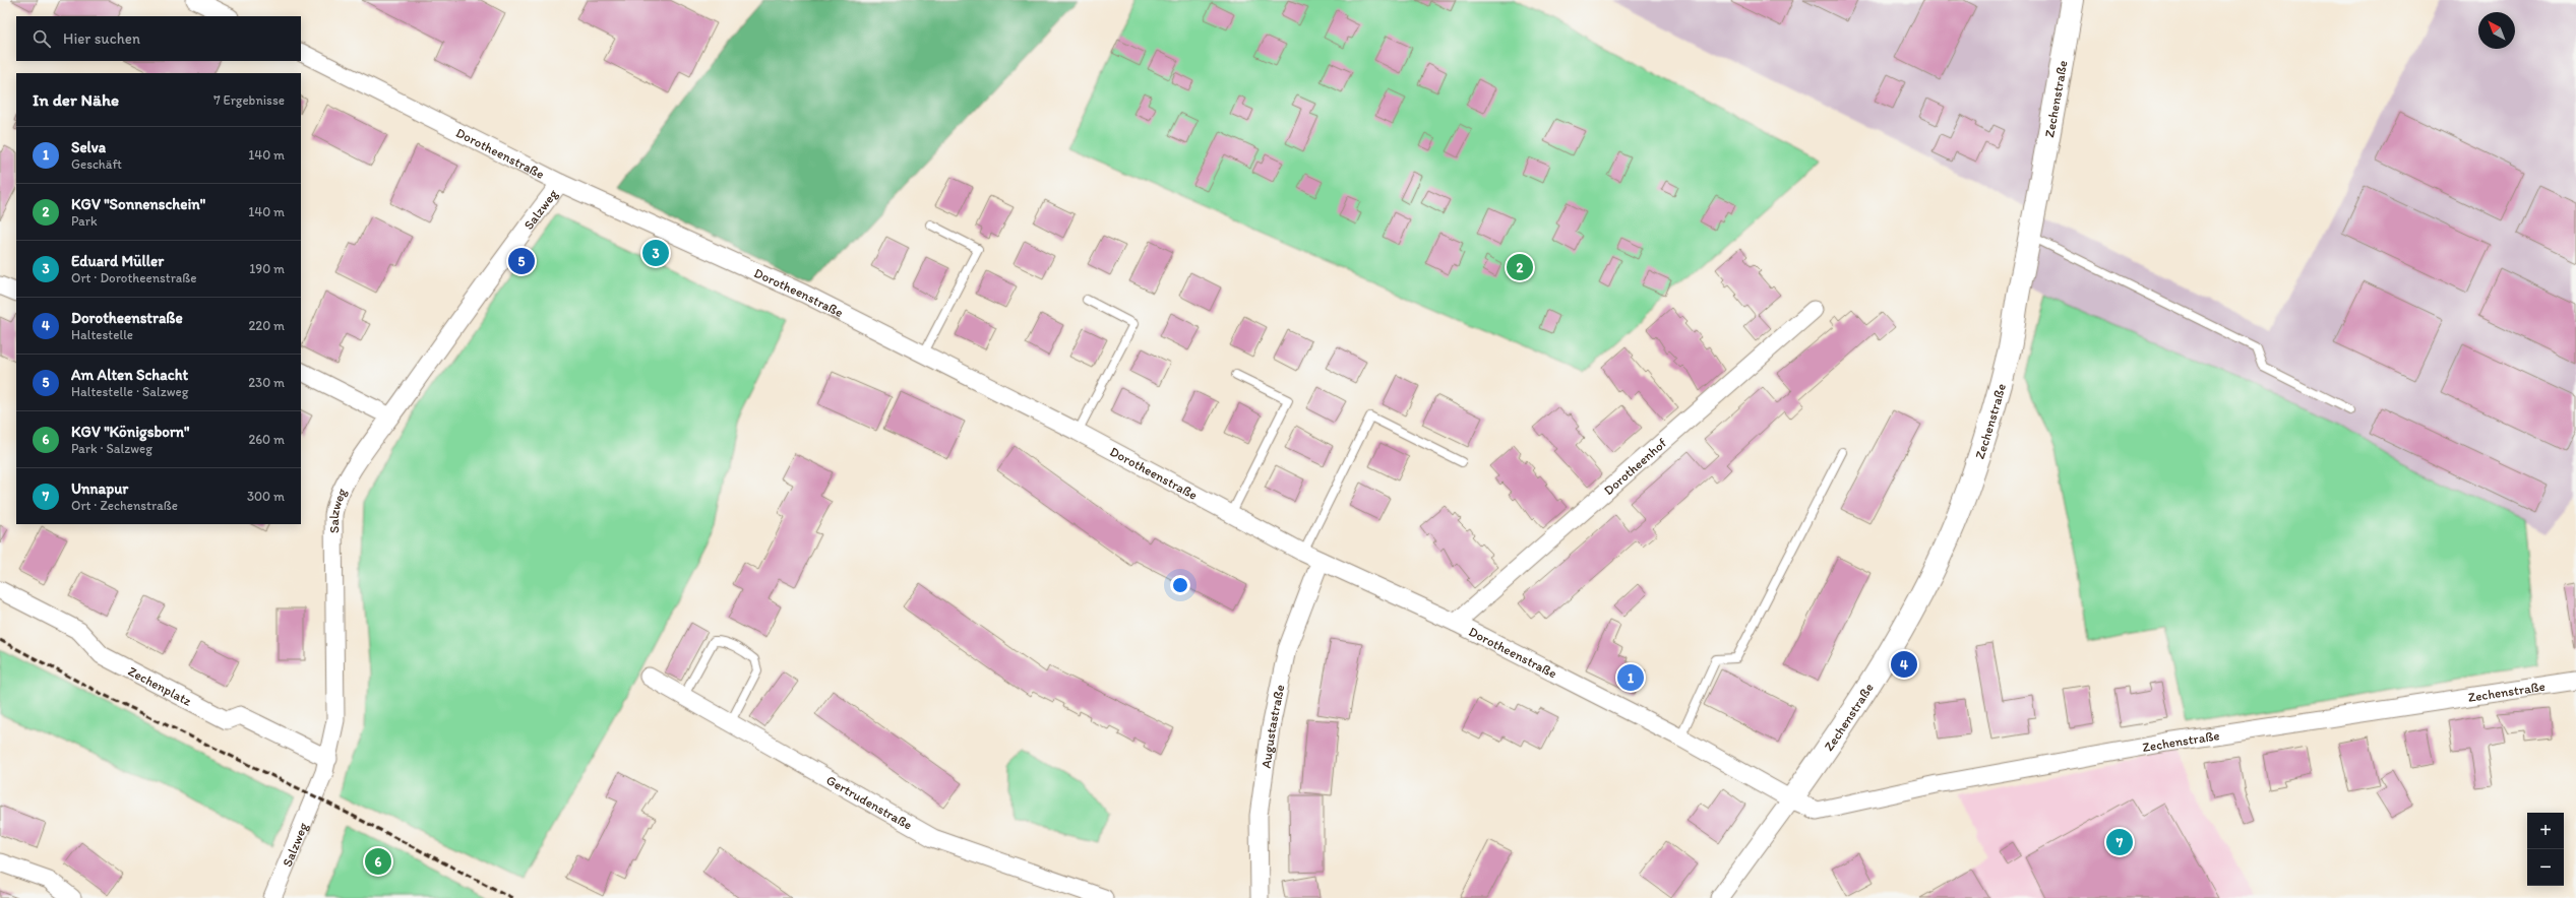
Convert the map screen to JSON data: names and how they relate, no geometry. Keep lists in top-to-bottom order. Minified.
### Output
{"streets":{"street":["Zechenstraße","Dorotheenstraße","Salzweg","Dorotheenhof","Zechenplatz","Augustastraße","Gertrudenstraße"]},"crossings":[["Zechenstraße","Dorotheenstraße"],["Dorotheenstraße","Salzweg"],["Dorotheenstraße","Dorotheenhof"],["Dorotheenstraße","Augustastraße"],["Salzweg","Zechenplatz"]],"north":"top left","page":{"search":"Hier suchen","heading":["In der Nähe","7 Ergebnisse"],"list":[{"mark":"1","name":"Selva","note":"Geschäft","value":"140 m"},{"mark":"2","name":"KGV \"Sonnenschein\"","note":"Park","value":"140 m"},{"mark":"3","name":"Eduard Müller","note":"Ort · Dorotheenstraße","value":"190 m"},{"mark":"4","name":"Dorotheenstraße","note":"Haltestelle","value":"220 m"},{"mark":"5","name":"Am Alten Schacht","note":"Haltestelle · Salzweg","value":"230 m"},{"mark":"6","name":"KGV \"Königsborn\"","note":"Park · Salzweg","value":"260 m"},{"mark":"7","name":"Unnapur","note":"Ort · Zechenstraße","value":"300 m"}],"pins":["3","5","2","4","1","7","6"],"map_buttons":["+","−"]}}
